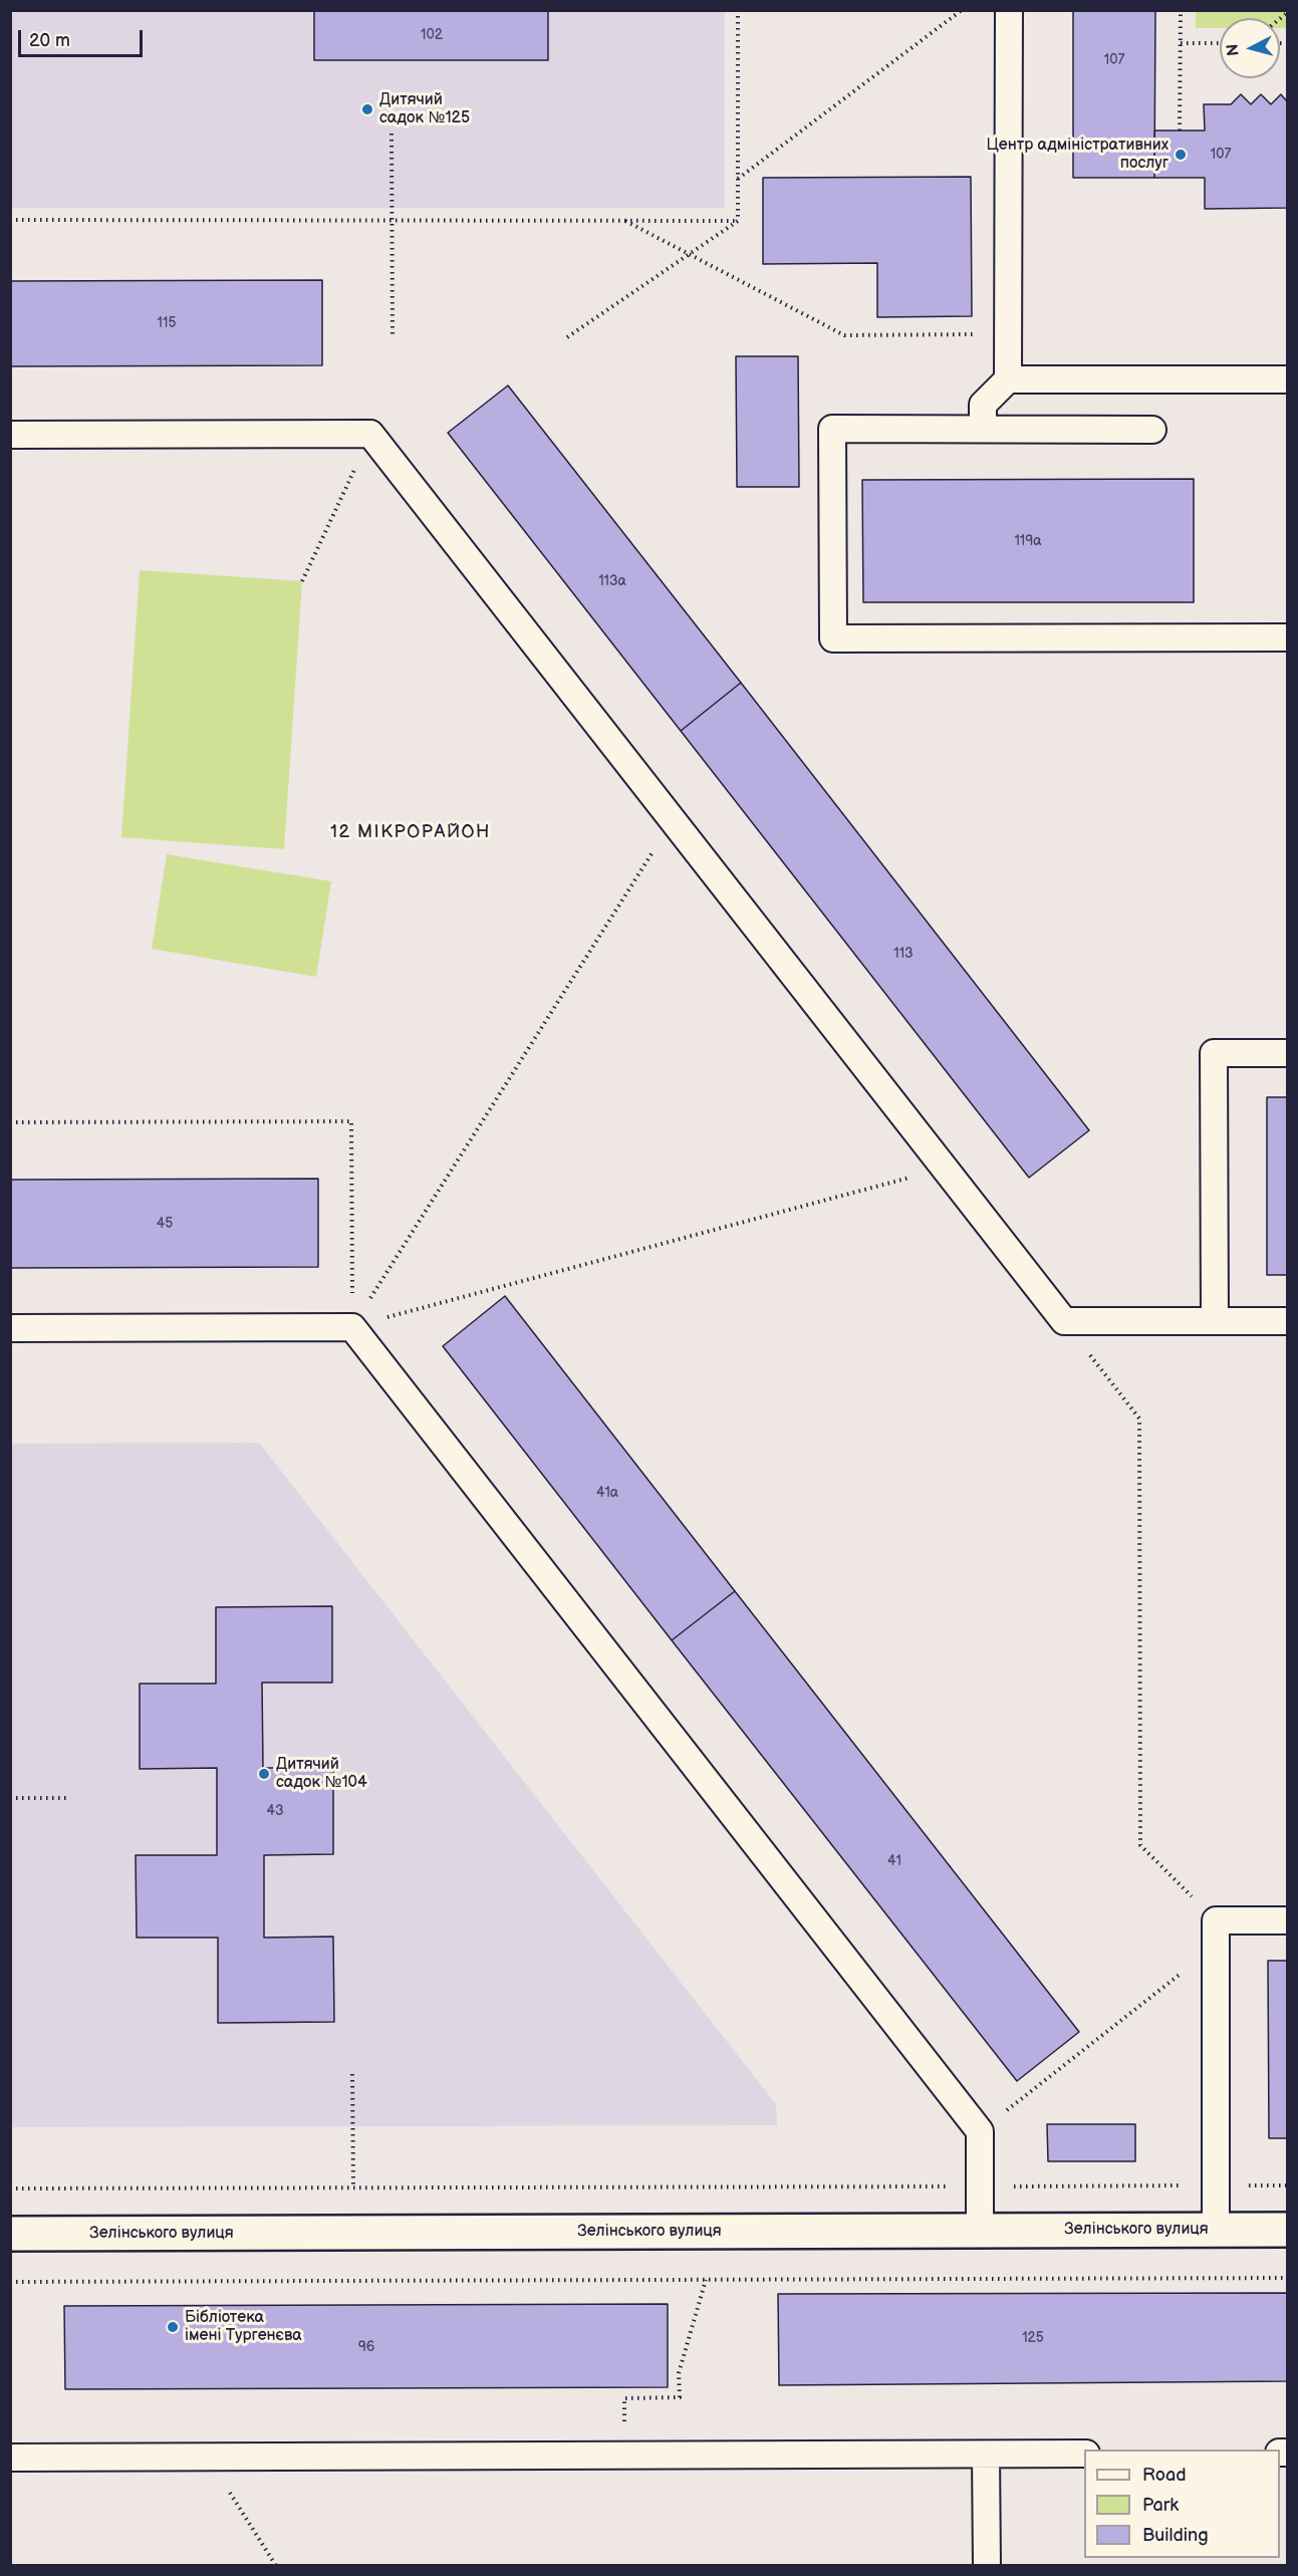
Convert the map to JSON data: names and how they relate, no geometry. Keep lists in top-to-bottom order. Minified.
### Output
{"streets":{"street":["Зелінського вулиця"]},"districts":["12 МІКРОРАЙОН"],"places":["Дитячий садок №125","Центр адміністративних послуг","Дитячий садок №104","Бібліотека імені Тургенєва"],"house_numbers":["102","107","107","115","119а","113а","113","45","41а","43","41","125","96"],"legend":["Road","Park","Building"],"scale_bar":"20 m","north":"left"}
